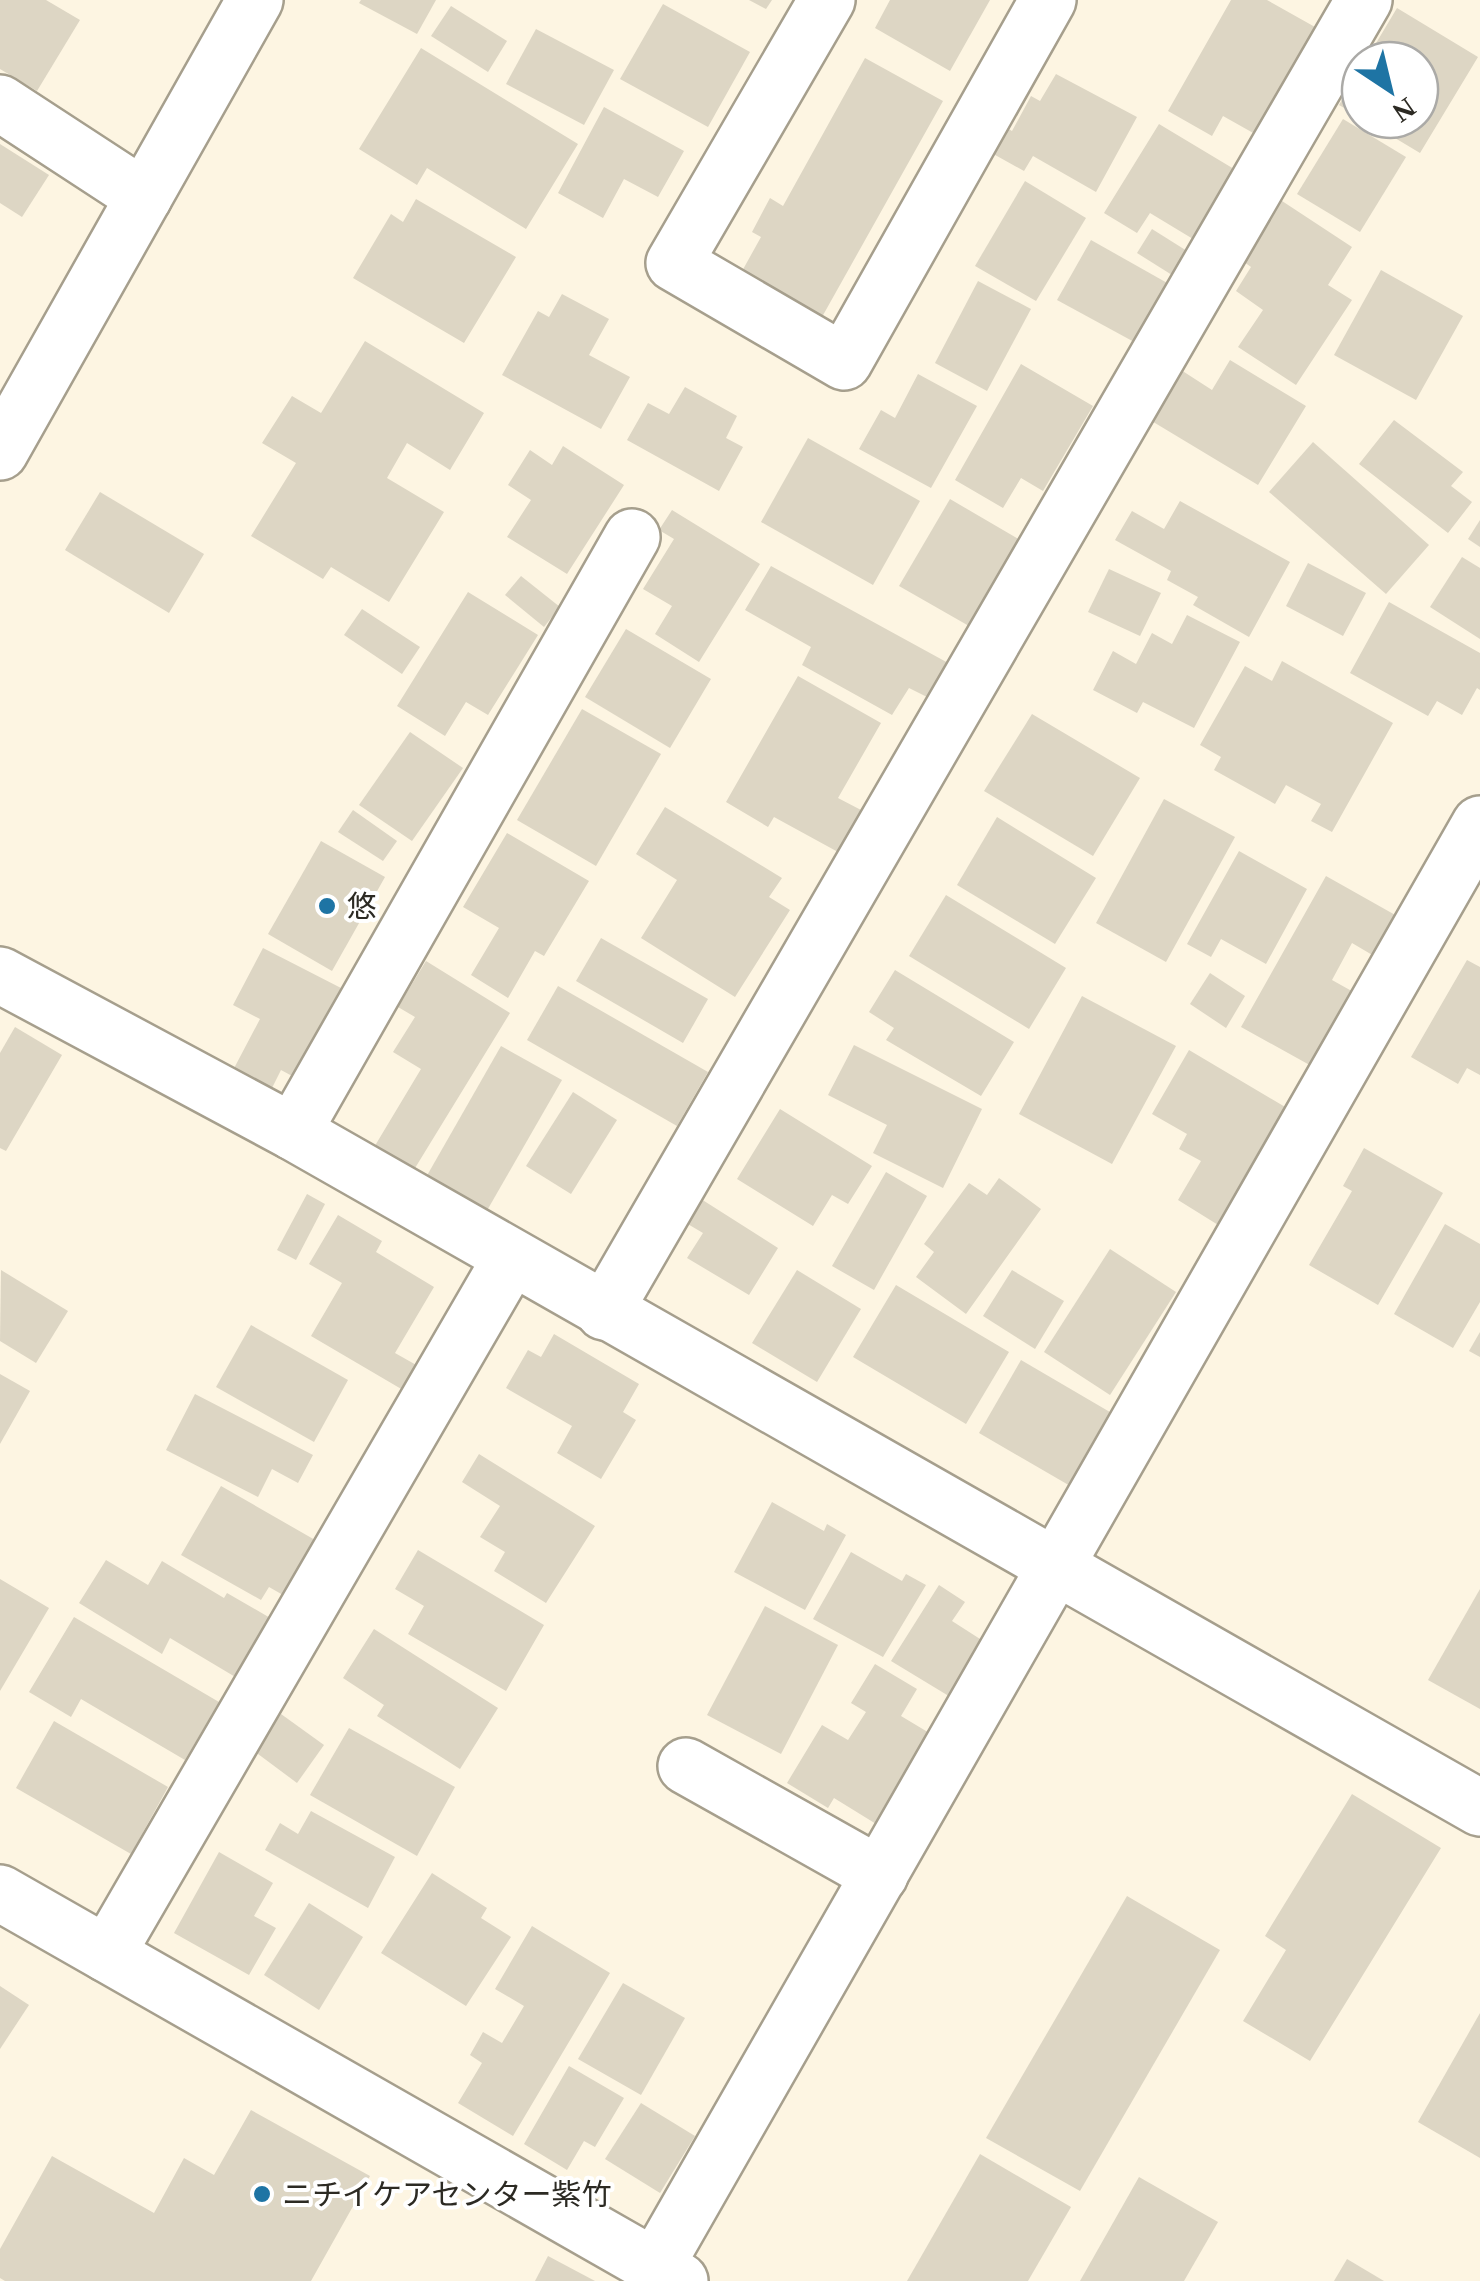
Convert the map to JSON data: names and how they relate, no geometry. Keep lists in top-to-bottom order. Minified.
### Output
{"places":["悠","ニチイケアセンター紫竹"],"north":"bottom right"}
